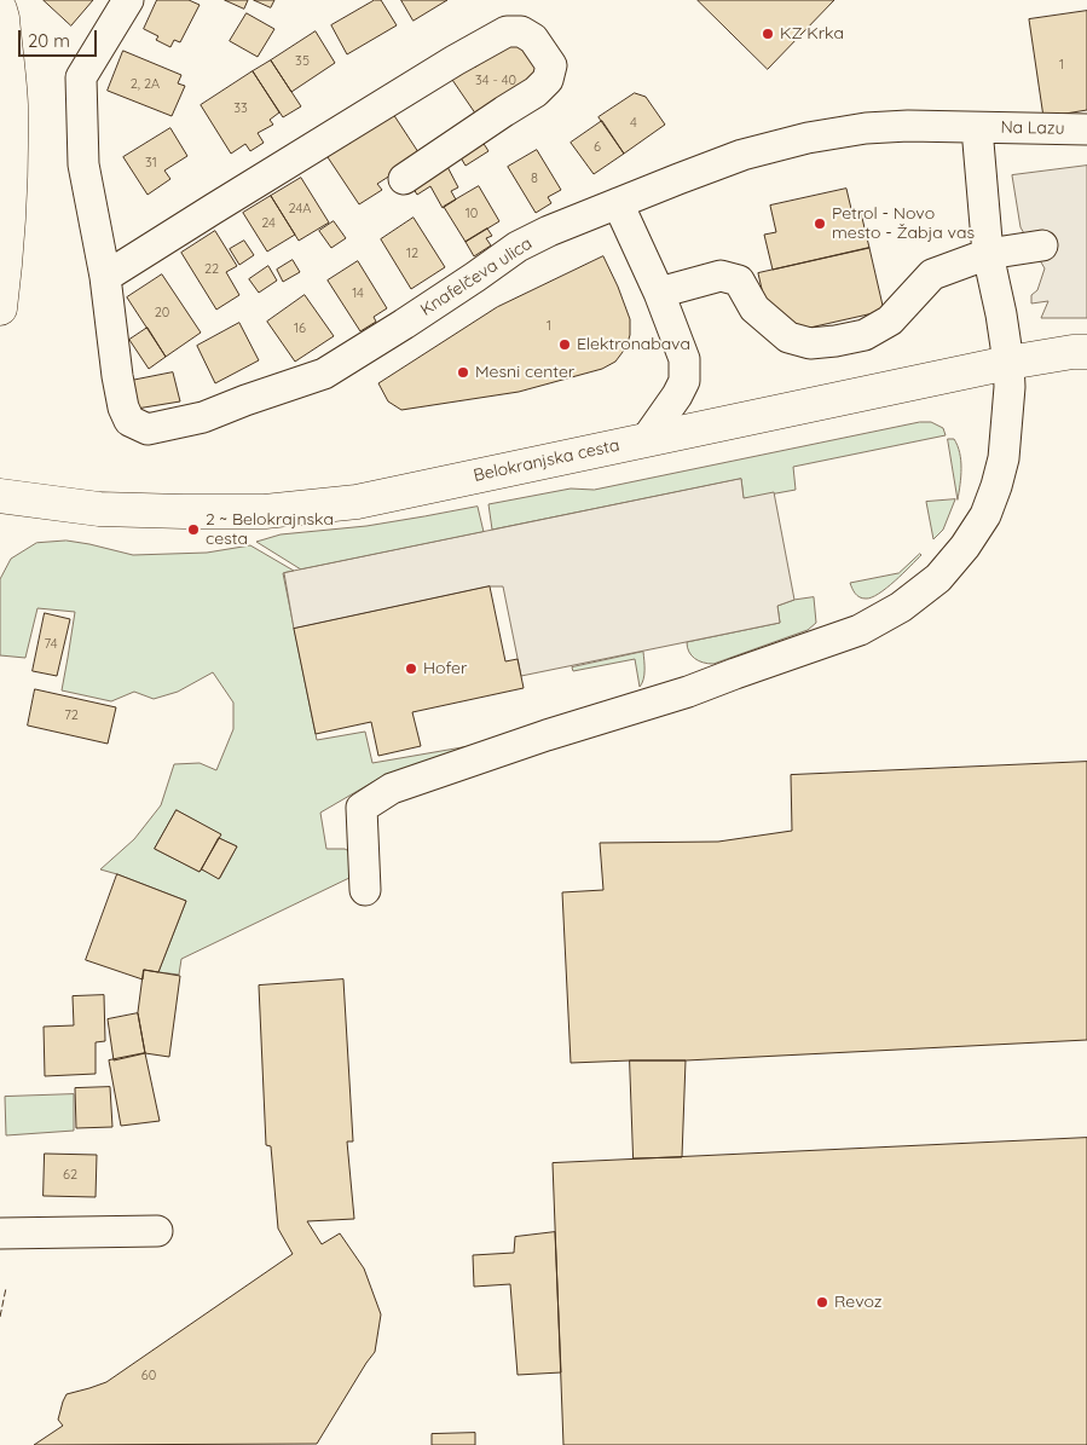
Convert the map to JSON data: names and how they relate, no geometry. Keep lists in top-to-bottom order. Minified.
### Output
{"streets":{"main road":["Belokranjska cesta"],"street":["Na Lazu","Knafelčeva ulica"]},"crossings":[["Na Lazu","Knafelčeva ulica"]],"places":["KZ Krka","Petrol - Novo mesto - Žabja vas","Elektronabava","Mesni center","2 ~ Belokrajnska cesta","Hofer","Revoz"],"house_numbers":["35","1","34 - 40","2, 2A","33","4","6","31","8","24A","10","24","12","22","14","20","1","16","74","72","62","60"],"scale_bar":"20 m"}
